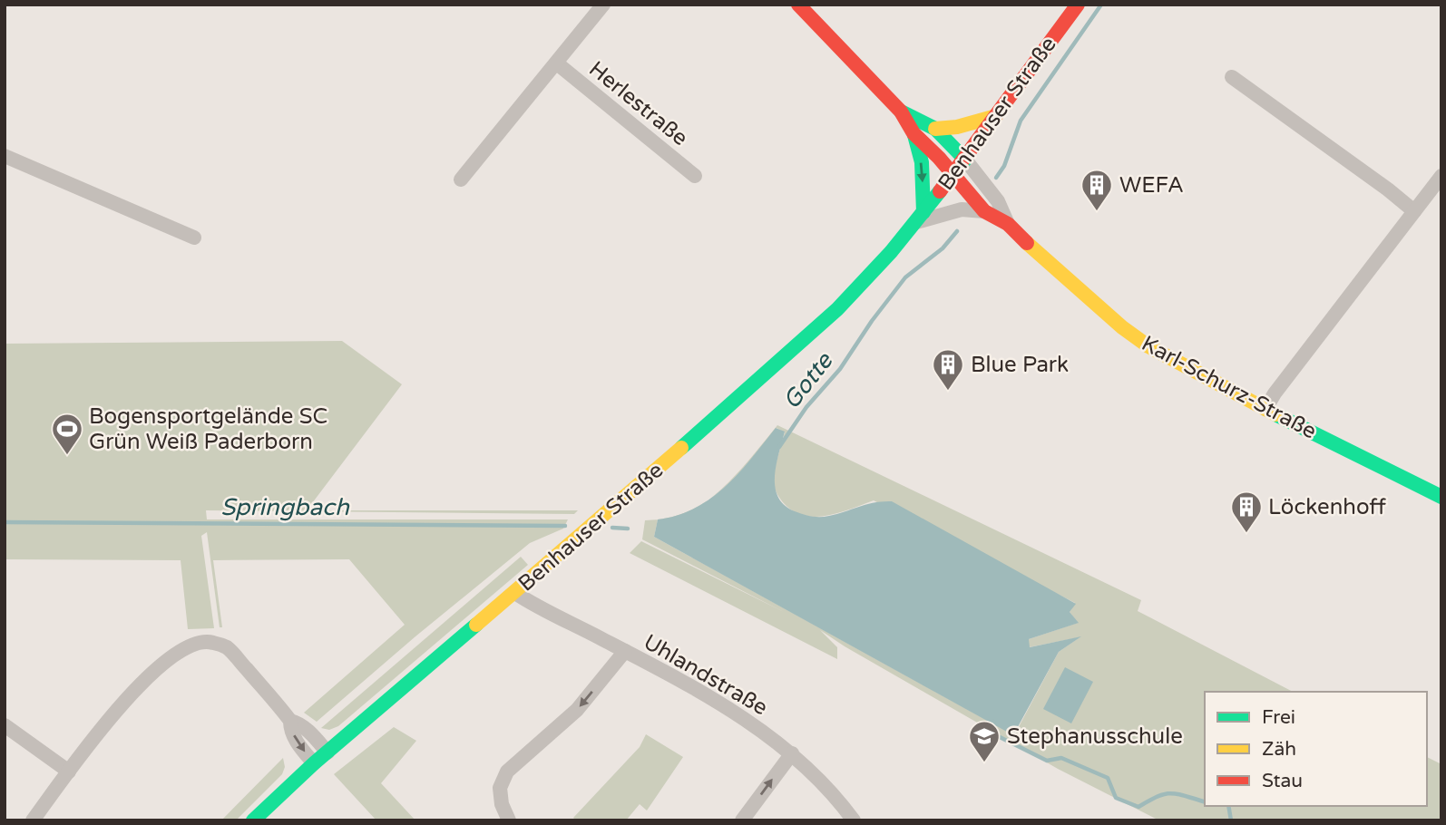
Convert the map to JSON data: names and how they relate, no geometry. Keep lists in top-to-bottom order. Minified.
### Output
{"streets":{"main road":["Benhauser Straße","Karl-Schurz-Straße"],"street":["Herlestraße","Uhlandstraße"]},"crossings":[["Benhauser Straße","Karl-Schurz-Straße"],["Benhauser Straße","Uhlandstraße"]],"water":["Gotte","Springbach"],"places":{"building":["WEFA","Blue Park","Löckenhoff"],"sports":["Bogensportgelände SC Grün Weiß Paderborn"],"school or university":["Stephanusschule"]},"legend":["Frei","Zäh","Stau"]}
